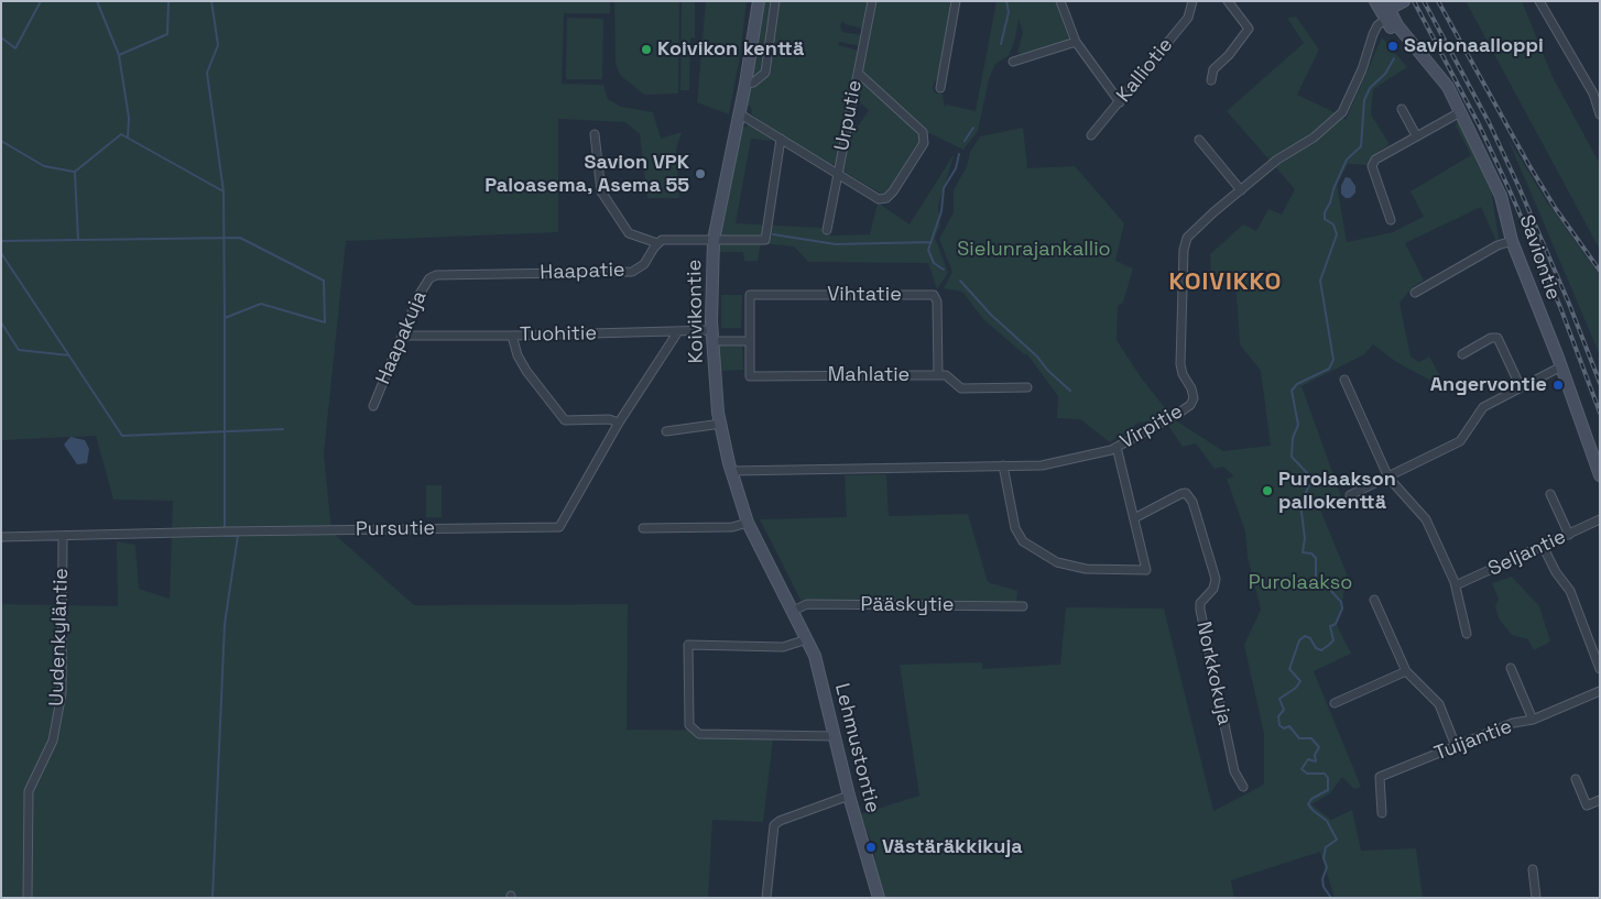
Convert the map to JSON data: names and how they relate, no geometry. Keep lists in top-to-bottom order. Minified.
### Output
{"streets":{"main road":["Saviontie","Koivikontie","Lehmustontie"],"street":["Kalliotie","Urputie","Haapatie","Vihtatie","Tuohitie","Haapakuja","Mahlatie","Virpitie","Pursutie","Seljantie","Pääskytie","Uudenkyläntie","Norkkokuja","Tuijantie"]},"crossings":[["Saviontie","Virpitie"],["Haapatie","Haapakuja"],["Vihtatie","Mahlatie"],["Koivikontie","Tuohitie"],["Koivikontie","Virpitie"],["Koivikontie","Pääskytie"],["Koivikontie","Lehmustontie"],["Tuohitie","Haapakuja"],["Tuohitie","Mahlatie"],["Tuohitie","Pursutie"],["Pursutie","Uudenkyläntie"],["Pääskytie","Lehmustontie"]],"districts":["KOIVIKKO"],"parks":["Sielunrajankallio","Purolaakso"],"places":["Savionaalloppi","Koivikon kenttä","Savion VPK Paloasema, Asema 55","Angervontie","Purolaakson pallokenttä","Västäräkkikuja"]}
